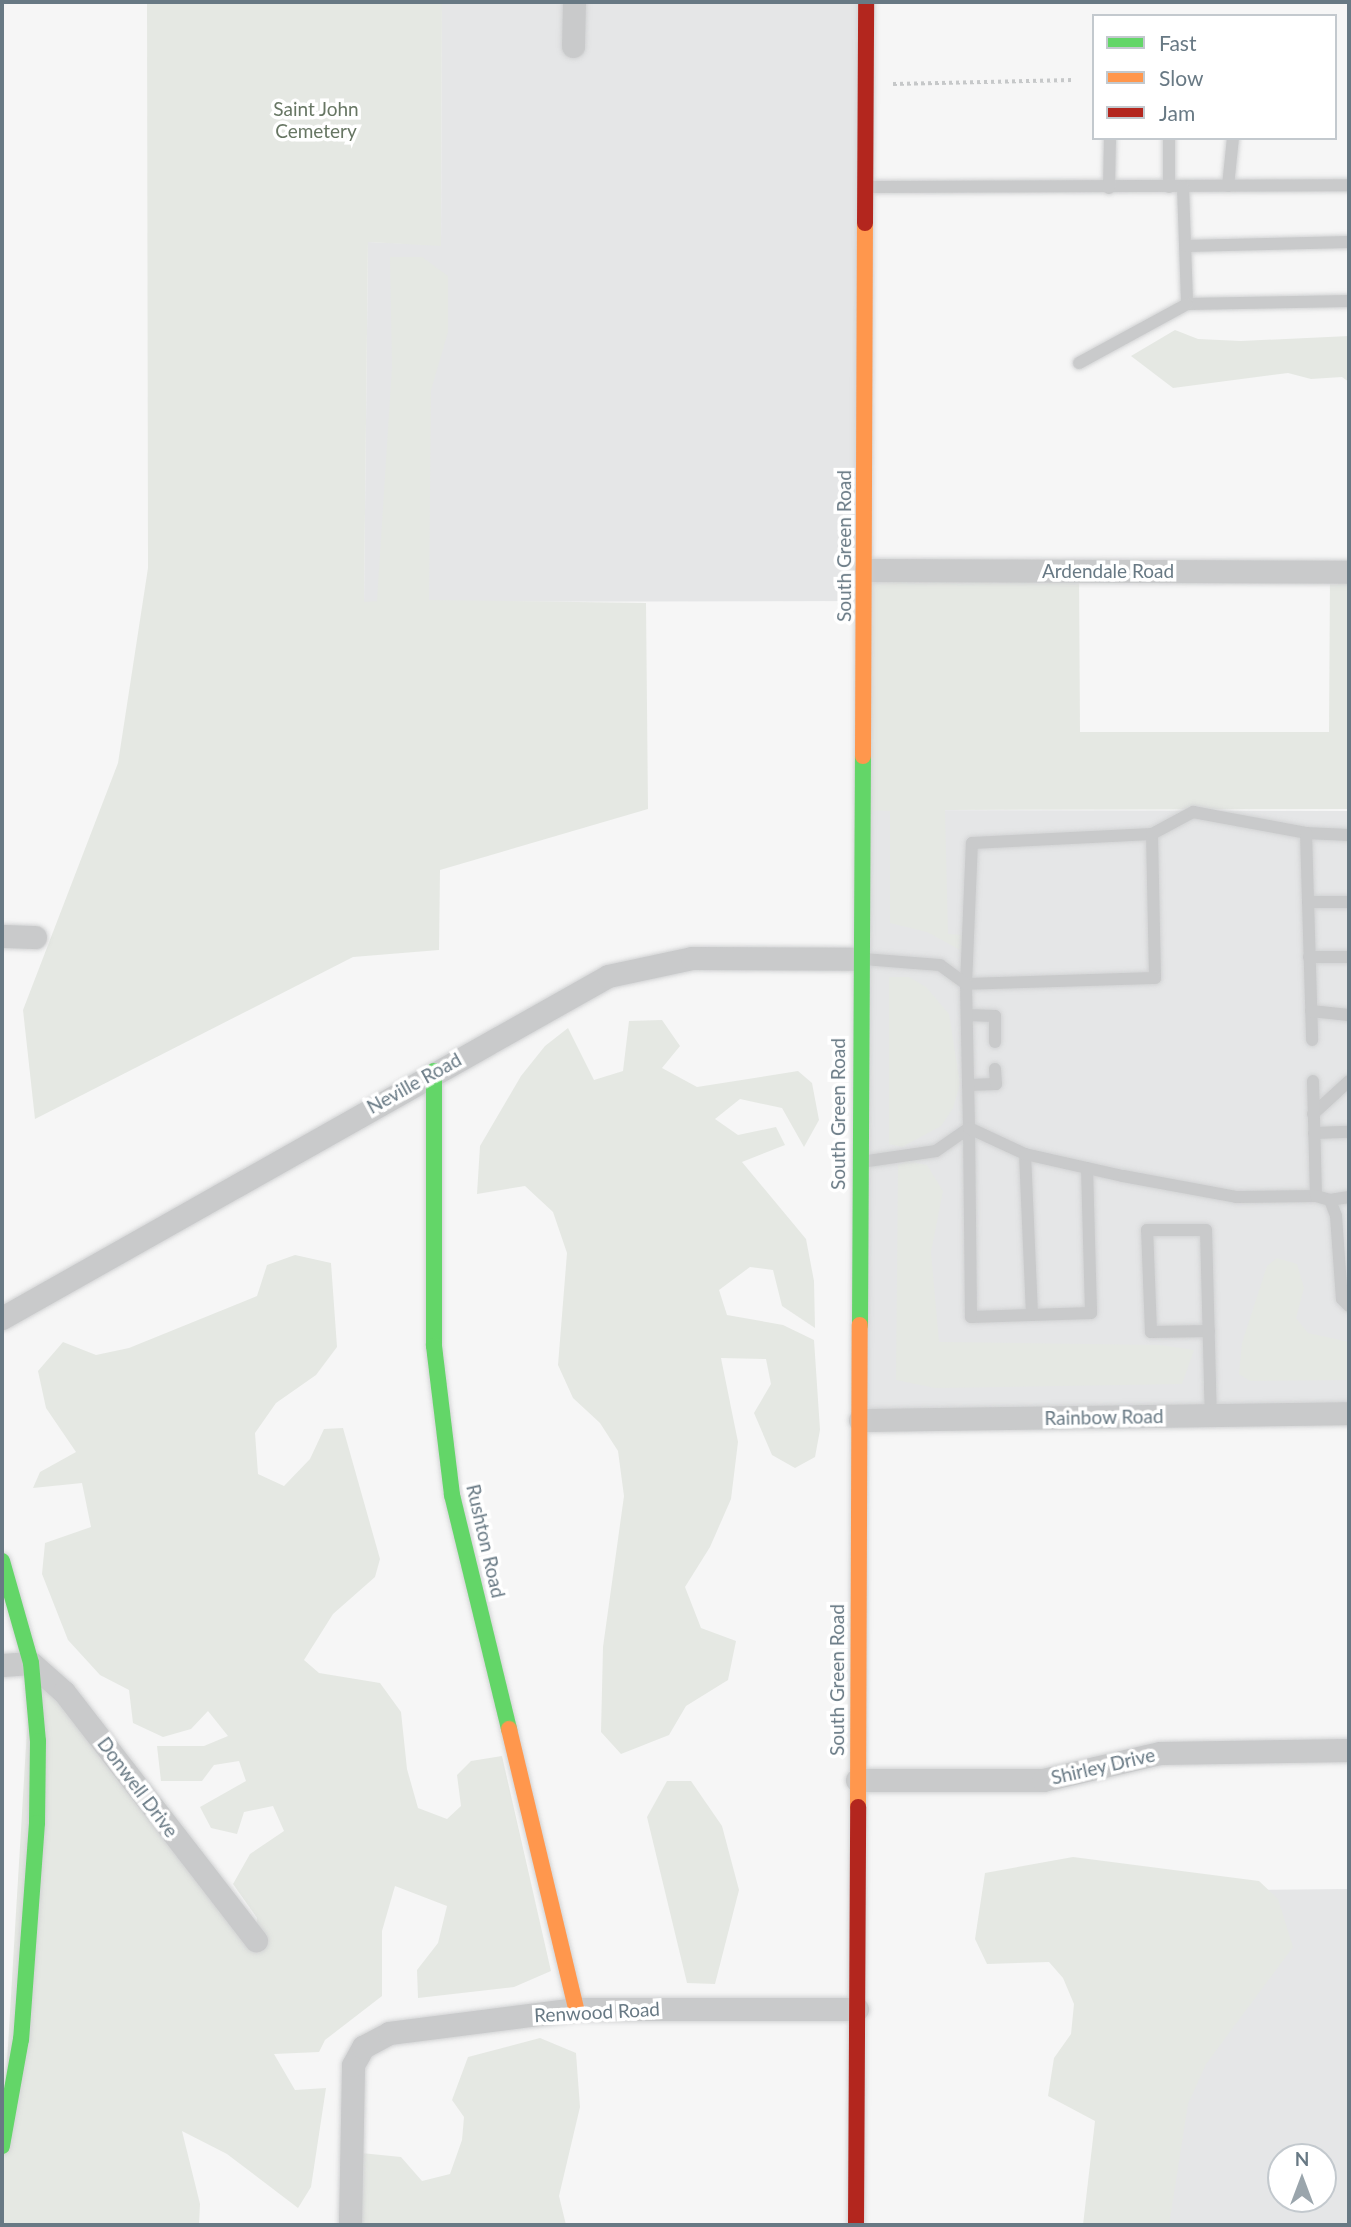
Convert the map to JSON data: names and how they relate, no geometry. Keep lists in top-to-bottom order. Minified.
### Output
{"streets":{"main road":["South Green Road","Rushton Road"],"street":["Ardendale Road","Neville Road","Rainbow Road","Shirley Drive","Donwell Drive","Renwood Road"]},"crossings":[["South Green Road","Ardendale Road"],["South Green Road","Neville Road"],["South Green Road","Rainbow Road"],["South Green Road","Shirley Drive"],["South Green Road","Renwood Road"],["Neville Road","Rushton Road"],["Rushton Road","Renwood Road"]],"parks":["Saint John Cemetery"],"legend":["Fast","Slow","Jam"],"north":"top"}
